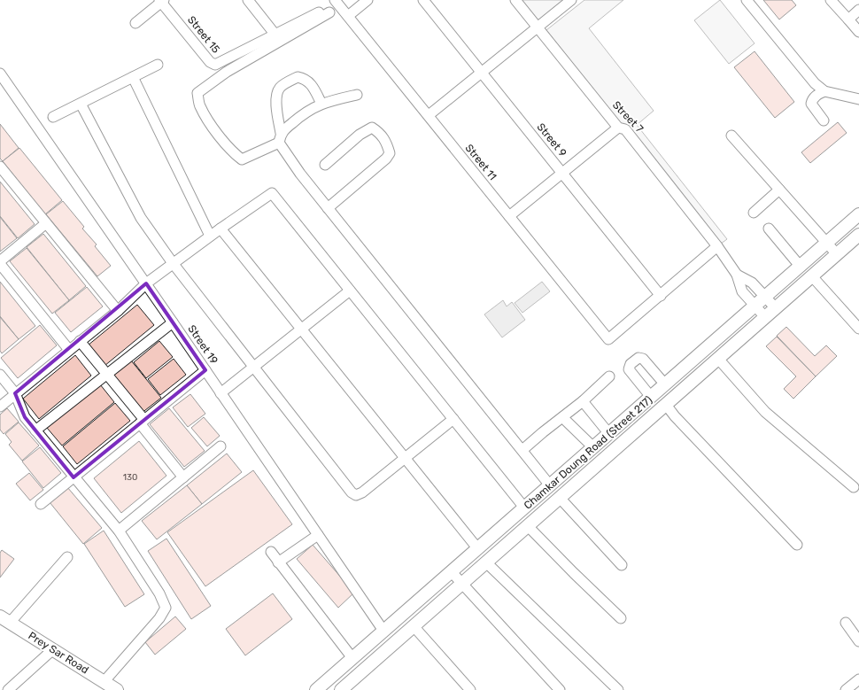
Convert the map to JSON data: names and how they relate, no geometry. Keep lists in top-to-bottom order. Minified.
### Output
{"streets":{"main road":["Chamkar Doung Road (Street 217)","Prey Sar Road"],"street":["Street 15","Street 7","Street 9","Street 11","Street 19"]},"crossings":[["Street 7","Chamkar Doung Road (Street 217)"],["Street 9","Street 11"],["Street 19","Chamkar Doung Road (Street 217)"]],"house_numbers":["130"]}
